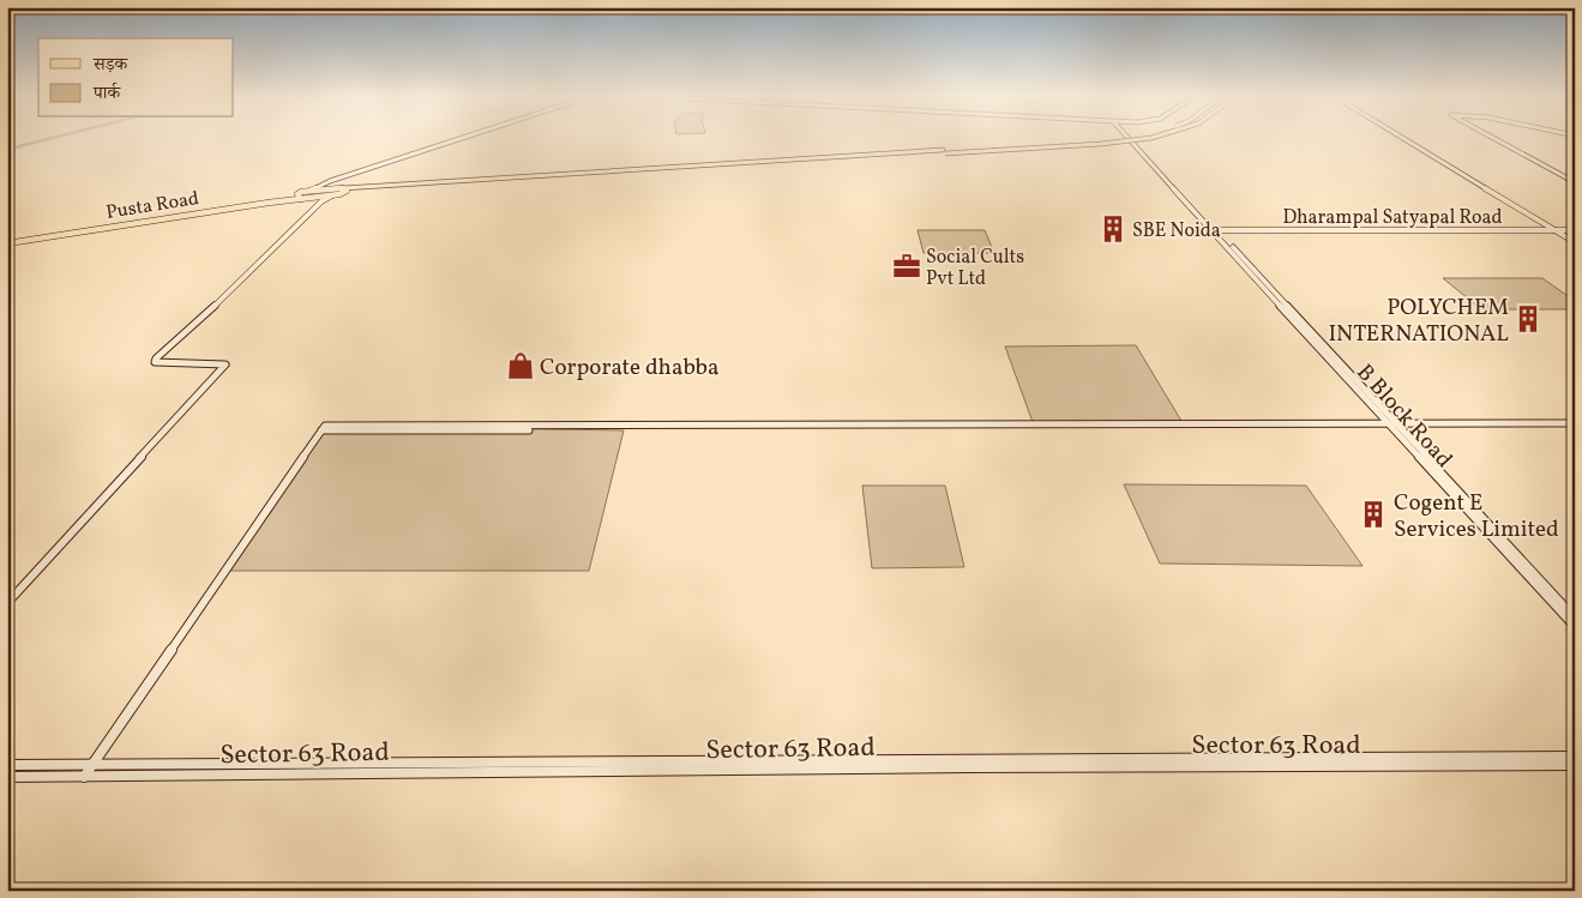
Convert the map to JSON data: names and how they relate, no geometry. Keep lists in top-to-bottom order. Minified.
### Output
{"streets":{"main road":["Pusta Road"],"street":["Dharampal Satyapal Road","B Block Road","Sector 63 Road"]},"crossings":[["Dharampal Satyapal Road","B Block Road"]],"places":{"building":["SBE Noida","POLYCHEM INTERNATIONAL","Cogent E Services Limited"],"office":["Social Cults Pvt Ltd"],"shop":["Corporate dhabba"]},"legend":["सड़क","पार्क"]}
